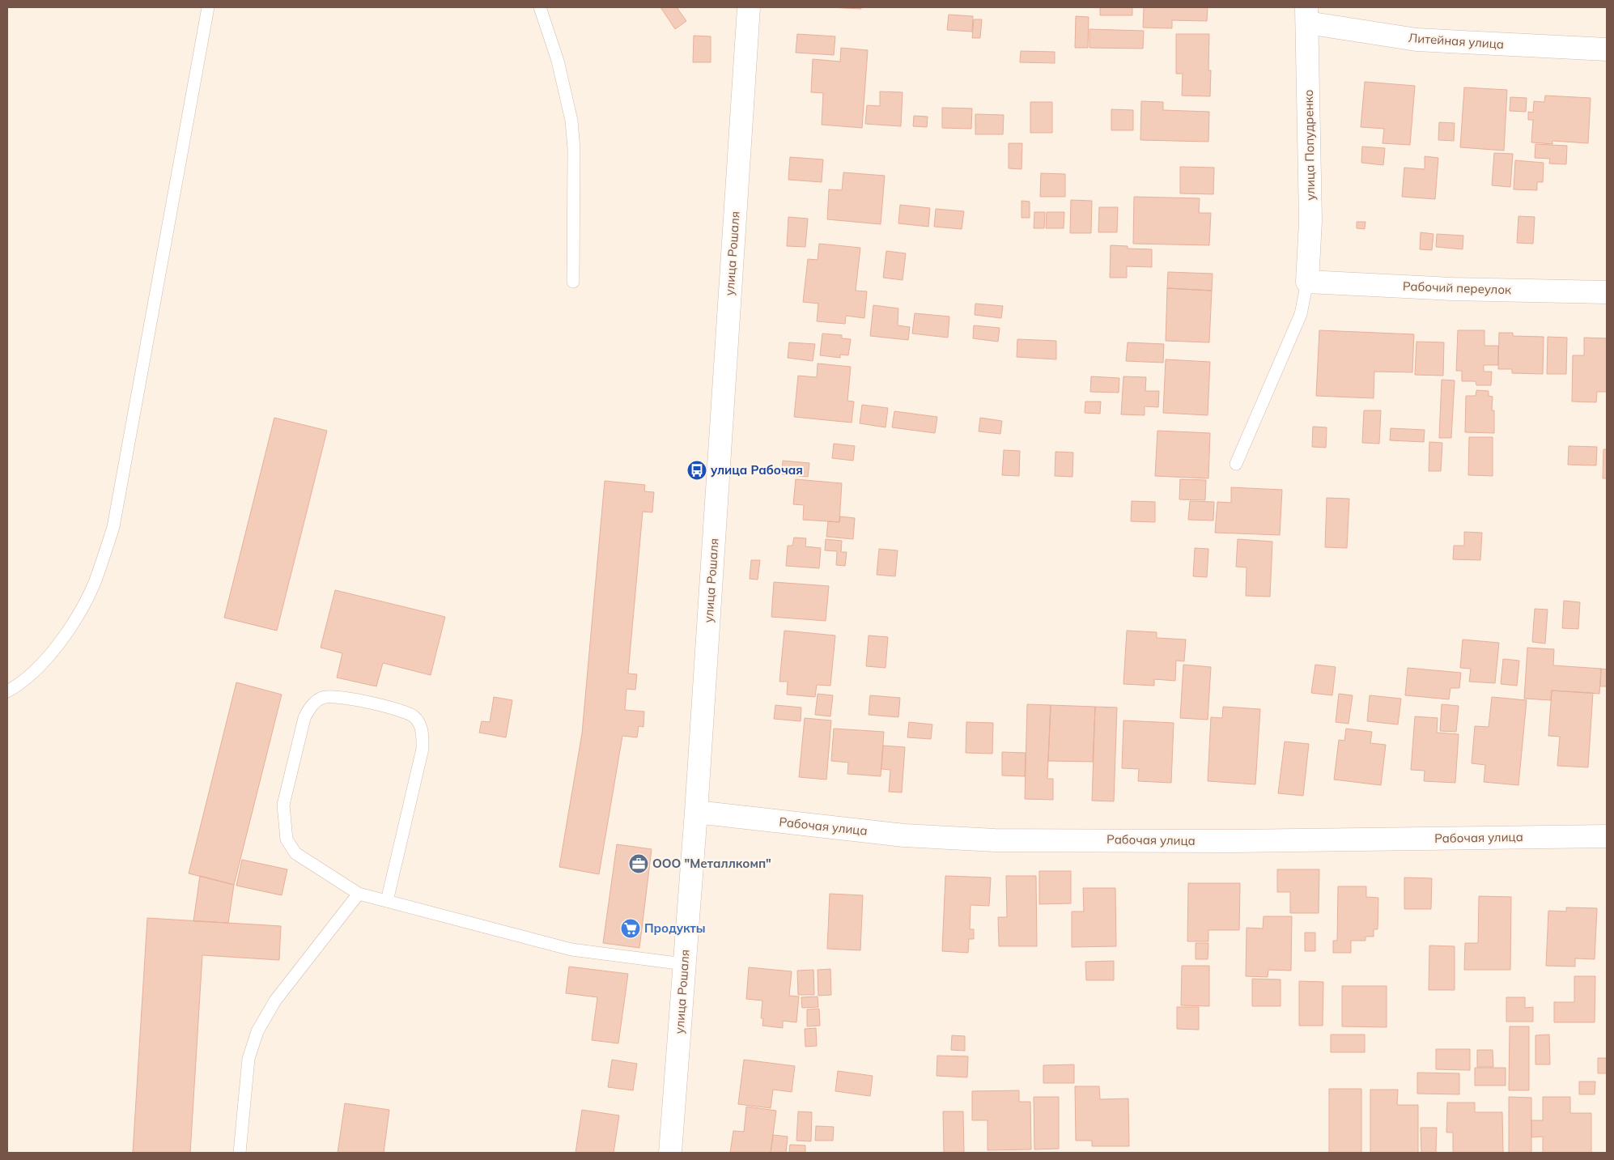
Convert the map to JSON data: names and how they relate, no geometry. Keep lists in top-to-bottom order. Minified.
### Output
{"streets":{"street":["Литейная улица","улица Попудренко","улица Рошаля","Рабочий переулок","Рабочая улица"]},"crossings":[["Литейная улица","улица Попудренко"],["улица Попудренко","Рабочий переулок"],["улица Рошаля","Рабочая улица"]],"places":{"bus stop":["улица Рабочая"],"office":["ООО \"Металлкомп\""],"supermarket":["Продукты"]}}
